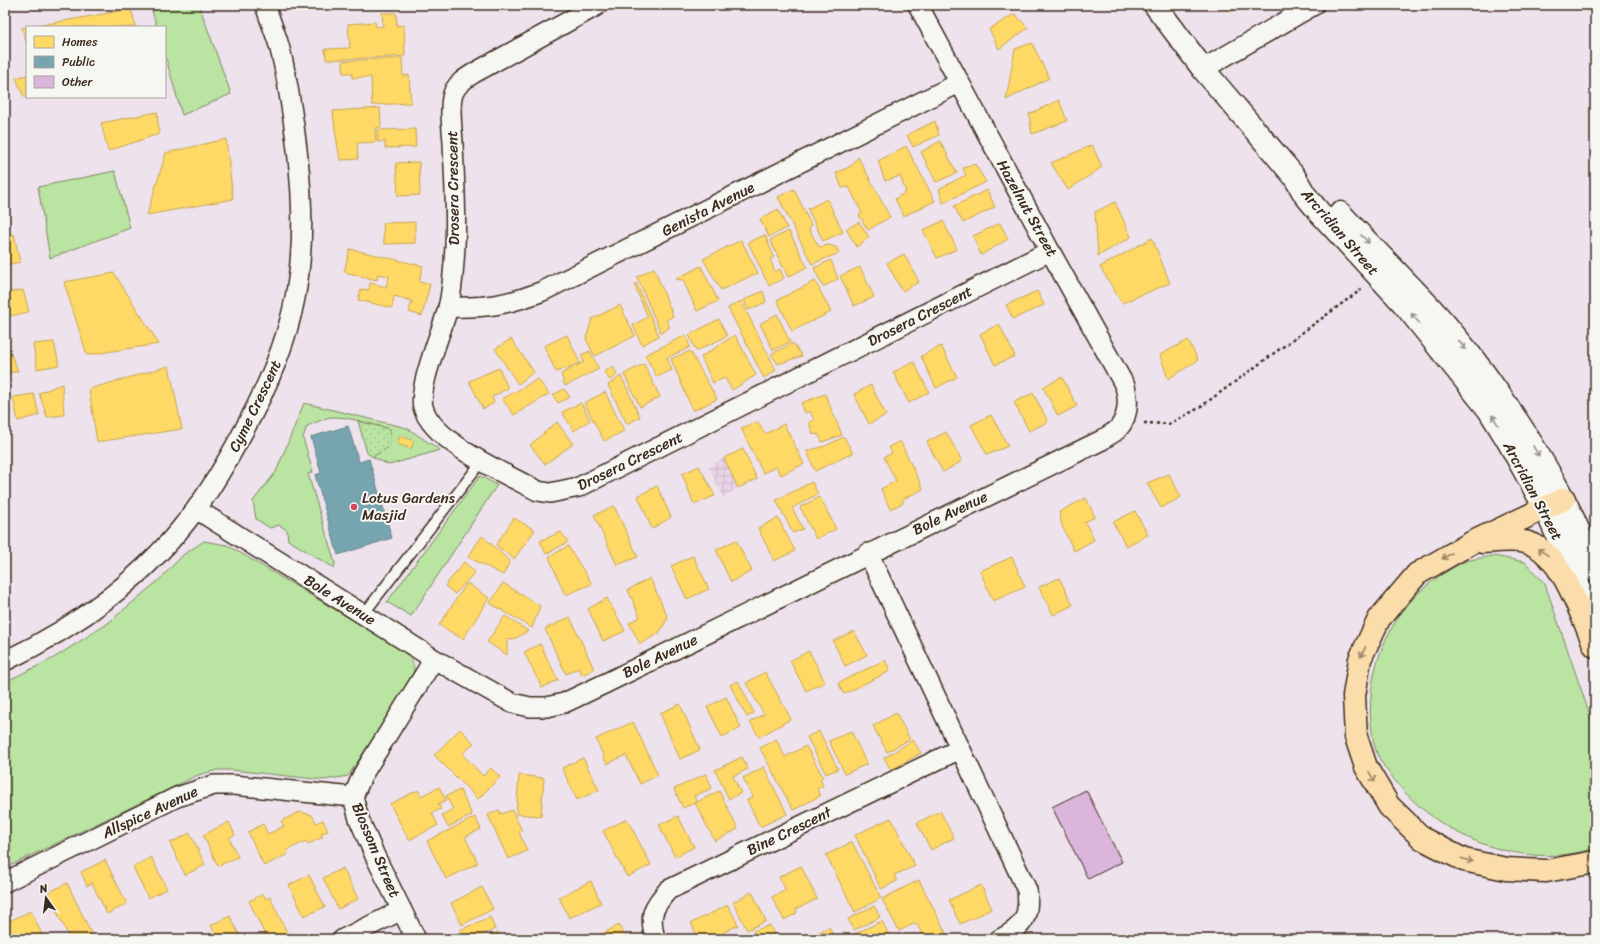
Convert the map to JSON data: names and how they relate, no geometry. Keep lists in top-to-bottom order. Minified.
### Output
{"streets":{"street":["Drosera Crescent","Hazelnut Street","Genista Avenue","Arcridian Street","Cyme Crescent","Bole Avenue","Allspice Avenue","Bine Crescent","Blossom Street"]},"crossings":[["Drosera Crescent","Hazelnut Street"],["Drosera Crescent","Genista Avenue"],["Hazelnut Street","Genista Avenue"],["Hazelnut Street","Bole Avenue"],["Cyme Crescent","Bole Avenue"],["Bole Avenue","Blossom Street"],["Allspice Avenue","Blossom Street"]],"places":["Lotus Gardens Masjid"],"legend":["Homes","Public","Other"],"north":"top"}
